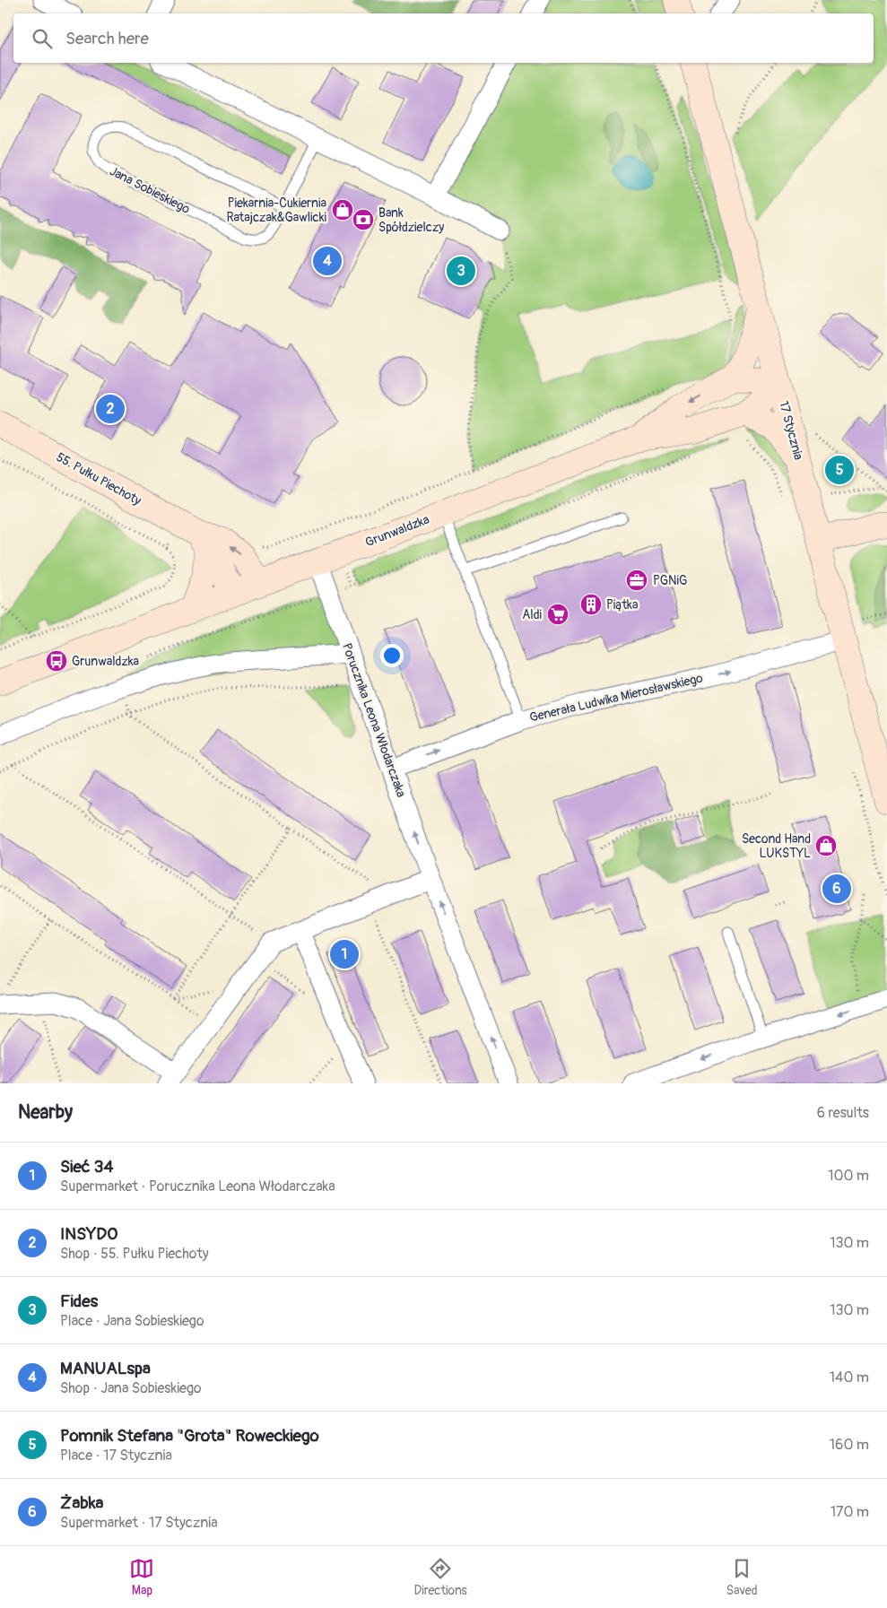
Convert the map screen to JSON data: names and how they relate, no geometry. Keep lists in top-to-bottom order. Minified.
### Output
{"streets":{"street":["17 Stycznia","55. Pułku Piechoty","Grunwaldzka","Generała Ludwika Mierosławskiego","Porucznika Leona Włodarczaka"],"lane":["Jana Sobieskiego"]},"crossings":[["17 Stycznia","Grunwaldzka"],["17 Stycznia","Generała Ludwika Mierosławskiego"],["55. Pułku Piechoty","Grunwaldzka"],["Grunwaldzka","Generała Ludwika Mierosławskiego"],["Grunwaldzka","Porucznika Leona Włodarczaka"],["Generała Ludwika Mierosławskiego","Porucznika Leona Włodarczaka"]],"one_way":["Generała Ludwika Mierosławskiego"],"places":{"shop":["Piekarnia-Cukiernia Ratajczak&Gawlicki","Second Hand LUKSTYL"],"bank":["Bank Spółdzielczy"],"office":["PGNiG"],"building":["Piątka"],"supermarket":["Aldi"],"bus stop":["Grunwaldzka"]},"page":{"search":"Search here","pins":["4","3","2","5","6","1"],"heading":["Nearby","6 results"],"list":[{"mark":"1","name":"Sieć 34","note":"Supermarket · Porucznika Leona Włodarczaka","value":"100 m"},{"mark":"2","name":"INSYDO","note":"Shop · 55. Pułku Piechoty","value":"130 m"},{"mark":"3","name":"Fides","note":"Place · Jana Sobieskiego","value":"130 m"},{"mark":"4","name":"MANUALspa","note":"Shop · Jana Sobieskiego","value":"140 m"},{"mark":"5","name":"Pomnik Stefana \"Grota\" Roweckiego","note":"Place · 17 Stycznia","value":"160 m"},{"mark":"6","name":"Żabka","note":"Supermarket · 17 Stycznia","value":"170 m"}],"nav":["Map","Directions","Saved"]}}
